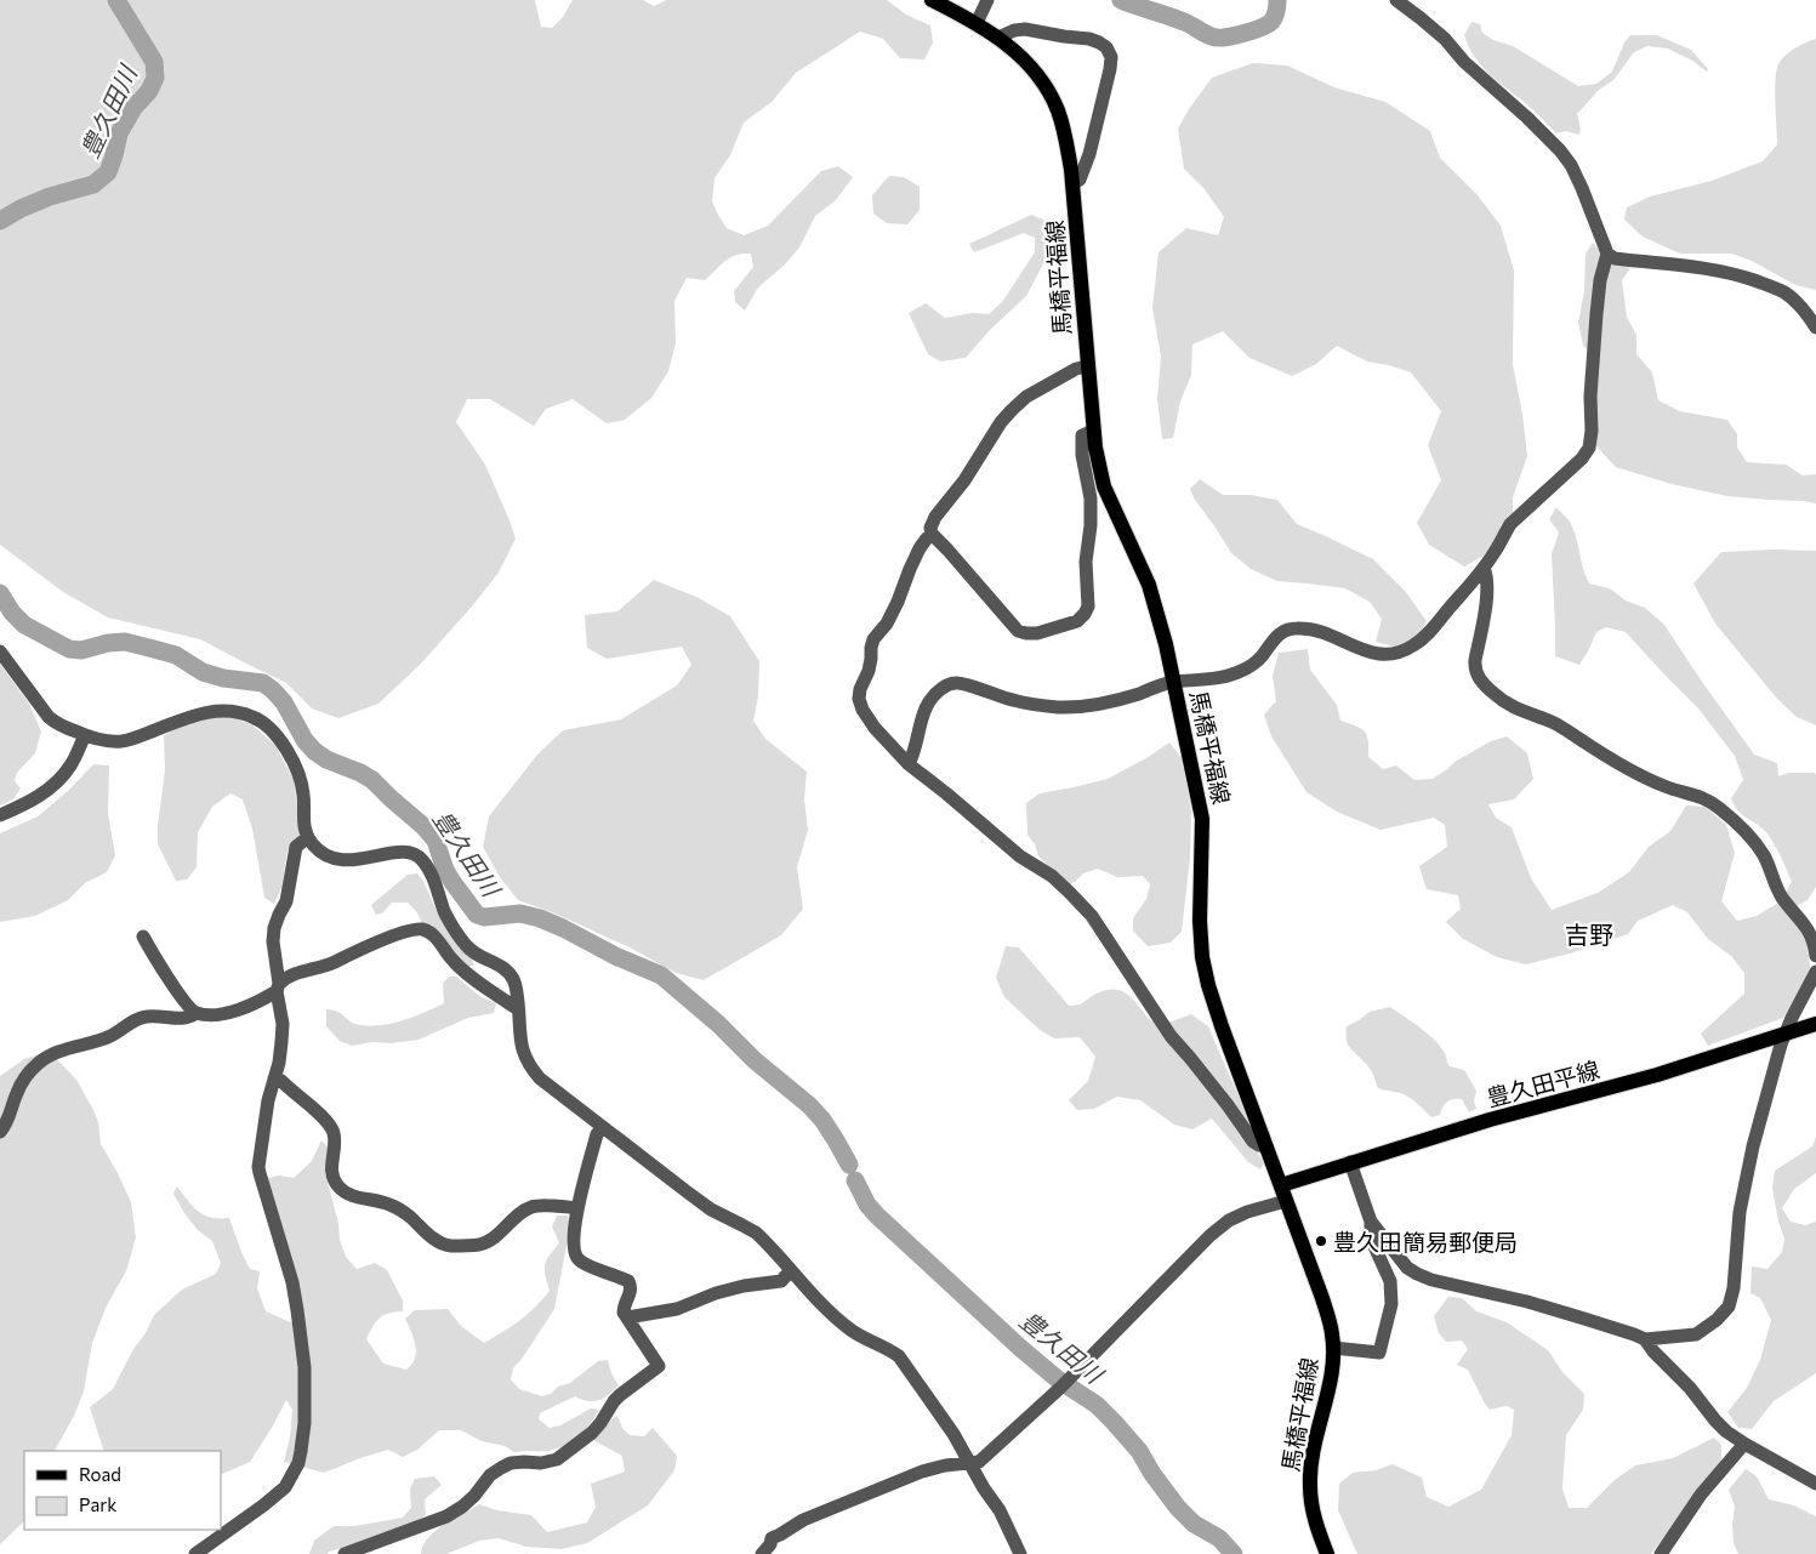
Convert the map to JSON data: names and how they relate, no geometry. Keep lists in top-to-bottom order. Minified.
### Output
{"streets":{"main road":["馬橋平福線","豊久田平線"]},"crossings":[["馬橋平福線","豊久田平線"]],"districts":["吉野"],"water":["豊久田川"],"places":["豊久田簡易郵便局"],"legend":["Road","Park"]}
